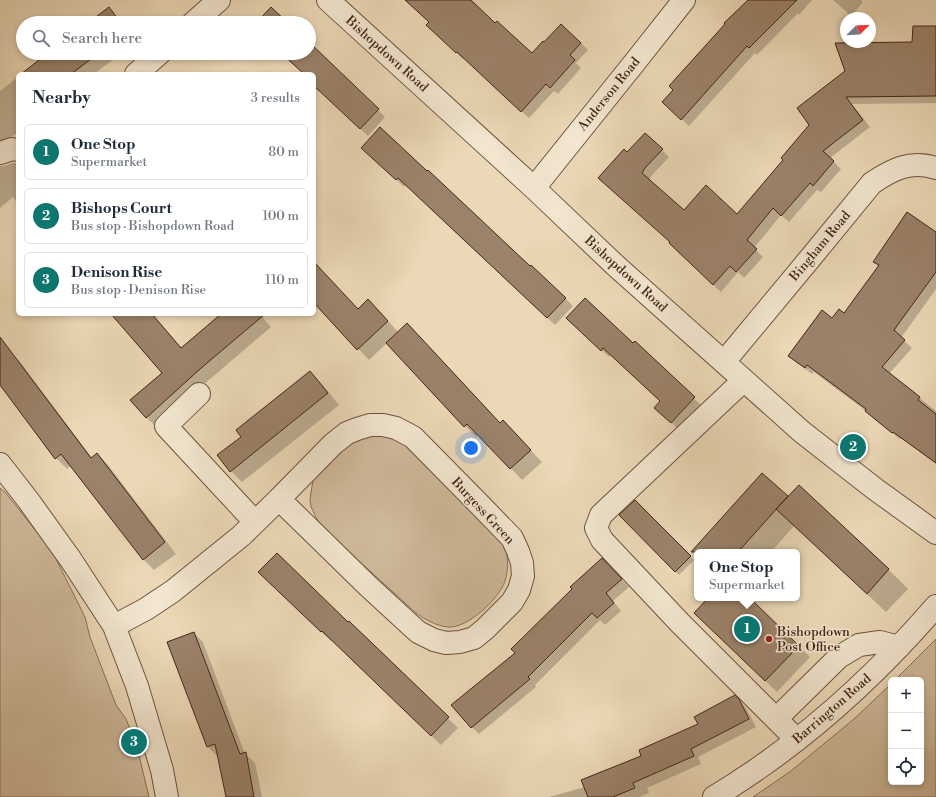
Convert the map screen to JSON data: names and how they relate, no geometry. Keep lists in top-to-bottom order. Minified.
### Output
{"streets":{"street":["Bishopdown Road","Anderson Road","Bingham Road","Burgess Green","Barrington Road"]},"crossings":[["Bishopdown Road","Anderson Road"],["Bishopdown Road","Bingham Road"]],"places":["Bishopdown Post Office"],"north":"top right","page":{"search":"Search here","heading":["Nearby","3 results"],"list":[{"mark":"1","name":"One Stop","note":"Supermarket","value":"80 m"},{"mark":"2","name":"Bishops Court","note":"Bus stop · Bishopdown Road","value":"100 m"},{"mark":"3","name":"Denison Rise","note":"Bus stop · Denison Rise","value":"110 m"}],"pins":["2","1","3"],"popup":["One Stop","Supermarket"],"map_buttons":["+","−"]}}
